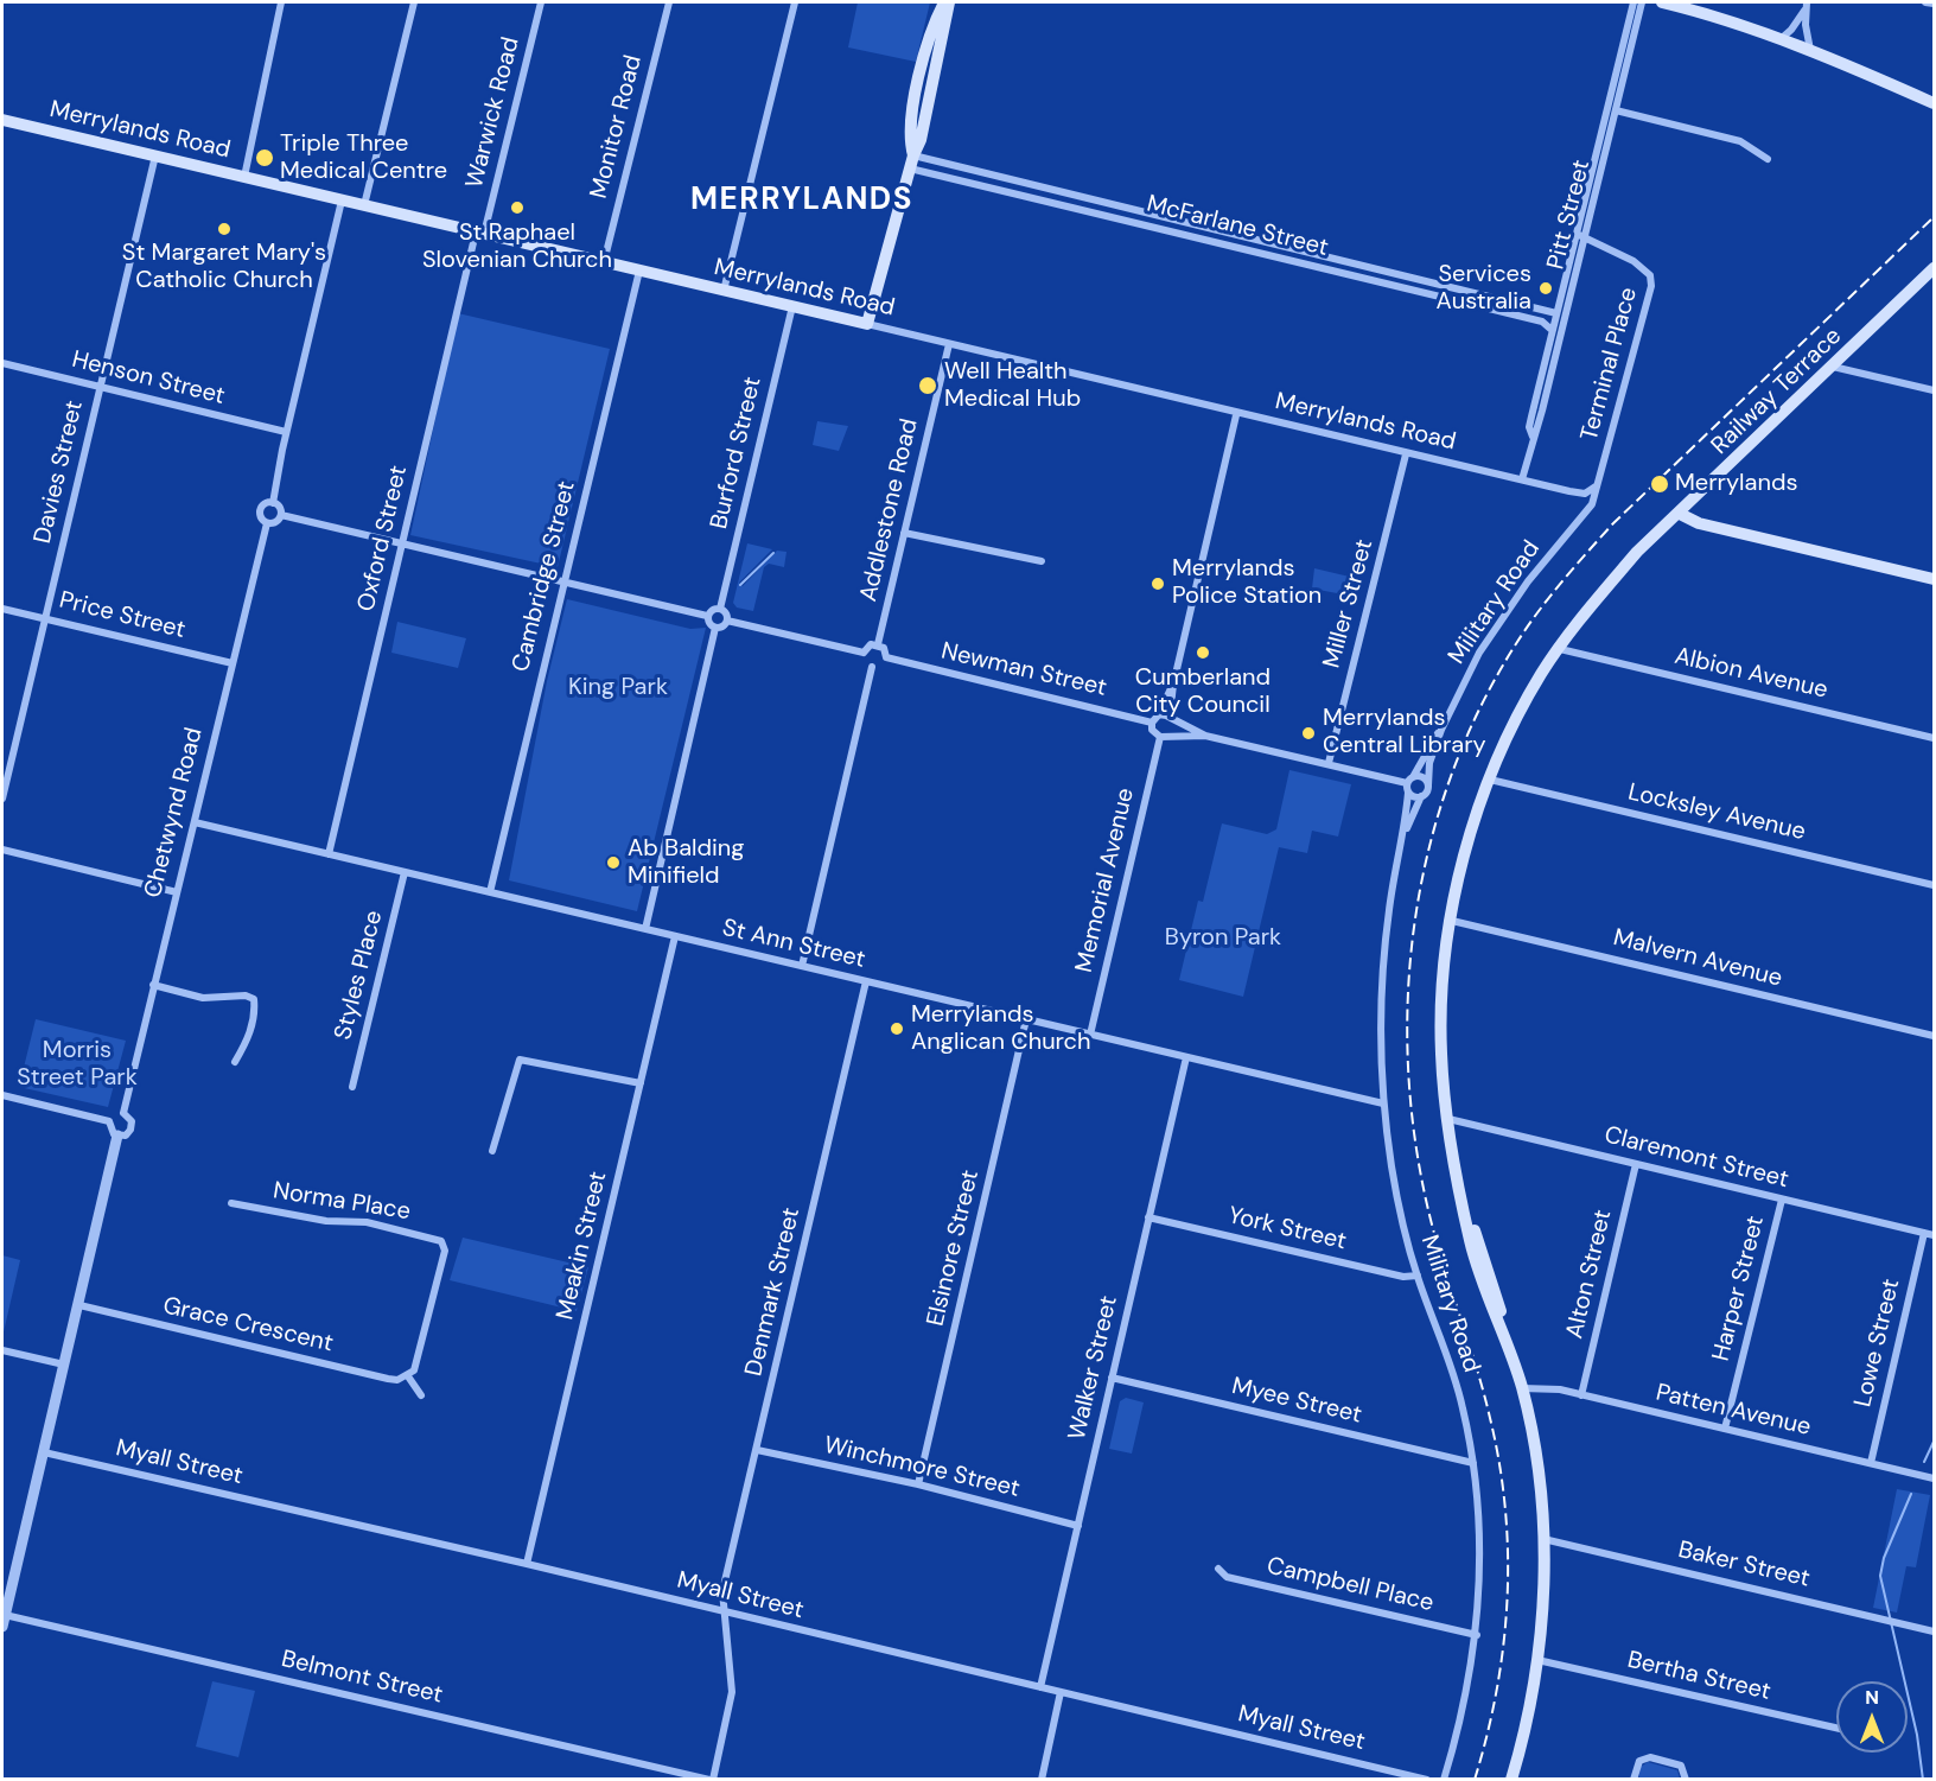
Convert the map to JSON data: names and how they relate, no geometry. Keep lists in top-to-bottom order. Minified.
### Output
{"streets":{"main road":["Merrylands Road","Railway Terrace"],"street":["Warwick Road","Monitor Road","Pitt Street","McFarlane Street","Terminal Place","Henson Street","Burford Street","Davies Street","Addlestone Road","Oxford Street","Cambridge Street","Military Road","Miller Street","Price Street","Newman Street","Albion Avenue","Chetwynd Road","Locksley Avenue","Memorial Avenue","St Ann Street","Malvern Avenue","Styles Place","Claremont Street","Norma Place","York Street","Meakin Street","Elsinore Street","Alton Street","Harper Street","Denmark Street","Grace Crescent","Lowe Street","Walker Street","Myee Street","Patten Avenue","Myall Street","Winchmore Street","Baker Street","Campbell Place","Bertha Street","Belmont Street"]},"crossings":[["Warwick Road","Merrylands Road"],["Warwick Road","Oxford Street"],["Monitor Road","Merrylands Road"],["Merrylands Road","Pitt Street"],["Merrylands Road","Terminal Place"],["Merrylands Road","Burford Street"],["Merrylands Road","Davies Street"],["Merrylands Road","Addlestone Road"],["Merrylands Road","Oxford Street"],["Merrylands Road","Cambridge Street"],["Merrylands Road","Miller Street"],["Pitt Street","McFarlane Street"],["Pitt Street","Terminal Place"],["Terminal Place","Military Road"],["Henson Street","Davies Street"],["Railway Terrace","Albion Avenue"],["Railway Terrace","Locksley Avenue"],["Railway Terrace","Malvern Avenue"],["Railway Terrace","Claremont Street"],["Railway Terrace","Patten Avenue"],["Railway Terrace","Baker Street"],["Railway Terrace","Bertha Street"],["Davies Street","Price Street"],["Addlestone Road","Newman Street"],["Oxford Street","St Ann Street"],["Cambridge Street","St Ann Street"],["Military Road","St Ann Street"],["Military Road","York Street"],["Military Road","Myee Street"],["Military Road","Campbell Place"],["Price Street","Chetwynd Road"],["Newman Street","Memorial Avenue"],["Chetwynd Road","St Ann Street"],["Memorial Avenue","St Ann Street"],["St Ann Street","Styles Place"],["St Ann Street","Meakin Street"],["St Ann Street","Elsinore Street"],["St Ann Street","Denmark Street"],["St Ann Street","Walker Street"],["Claremont Street","Alton Street"],["Claremont Street","Harper Street"],["Claremont Street","Lowe Street"],["Norma Place","Grace Crescent"],["York Street","Walker Street"],["Meakin Street","Myall Street"],["Elsinore Street","Winchmore Street"],["Alton Street","Patten Avenue"],["Harper Street","Patten Avenue"],["Denmark Street","Myall Street"],["Denmark Street","Winchmore Street"],["Denmark Street","Belmont Street"],["Lowe Street","Patten Avenue"],["Walker Street","Myee Street"],["Walker Street","Myall Street"],["Walker Street","Winchmore Street"]],"districts":["MERRYLANDS"],"parks":["King Park","Byron Park","Morris Street Park"],"places":["Triple Three Medical Centre","St Raphael Slovenian Church","St Margaret Mary's Catholic Church","Services Australia","Well Health Medical Hub","Merrylands","Merrylands Police Station","Cumberland City Council","Merrylands Central Library","Ab Balding Minifield","Merrylands Anglican Church"],"north":"top"}
